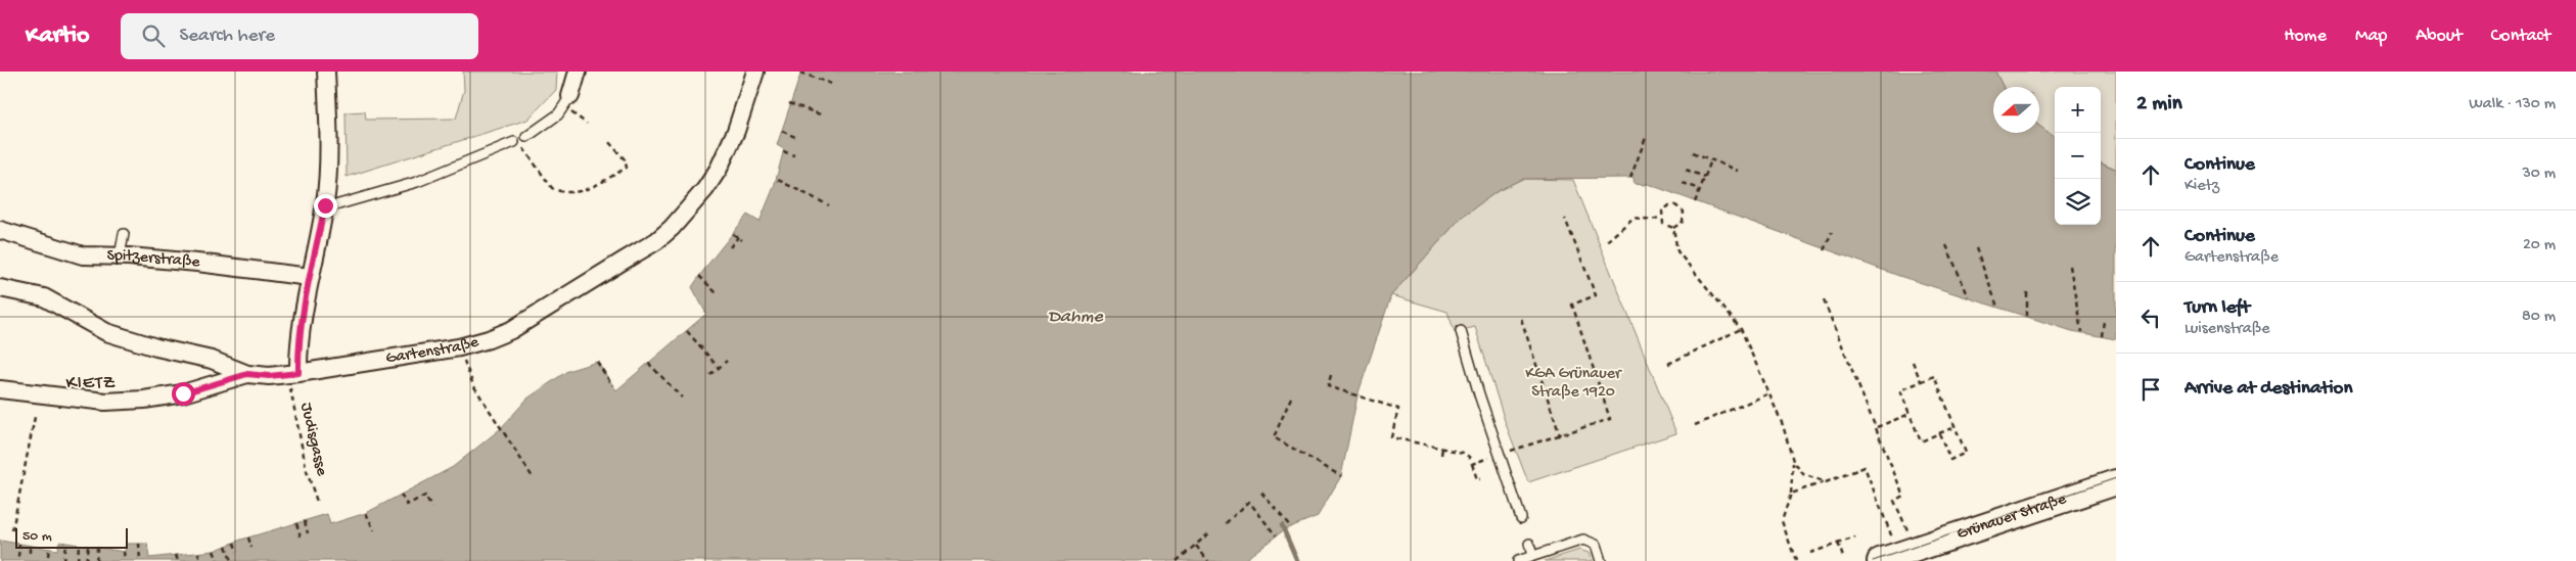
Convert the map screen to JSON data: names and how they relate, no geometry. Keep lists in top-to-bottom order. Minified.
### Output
{"streets":{"main road":["Grünauer Straße"],"street":["Spitzerstraße","Gartenstraße"],"path":["Judisgasse"]},"crossings":[["Gartenstraße","Judisgasse"]],"districts":["KIETZ"],"water":["Dahme"],"parks":["KGA Grünauer Straße 1920"],"scale_bar":"50 m","north":"left","page":{"header":"Kartio","search":"Search here","nav":["Home","Map","About","Contact"],"heading":["2 min","Walk · 130 m"],"map_buttons":["+","−"],"list":[["Continue","Kietz","30 m"],["Continue","Gartenstraße","20 m"],["Turn left","Luisenstraße","80 m"],"Arrive at destination"],"scale":"50 m"}}
